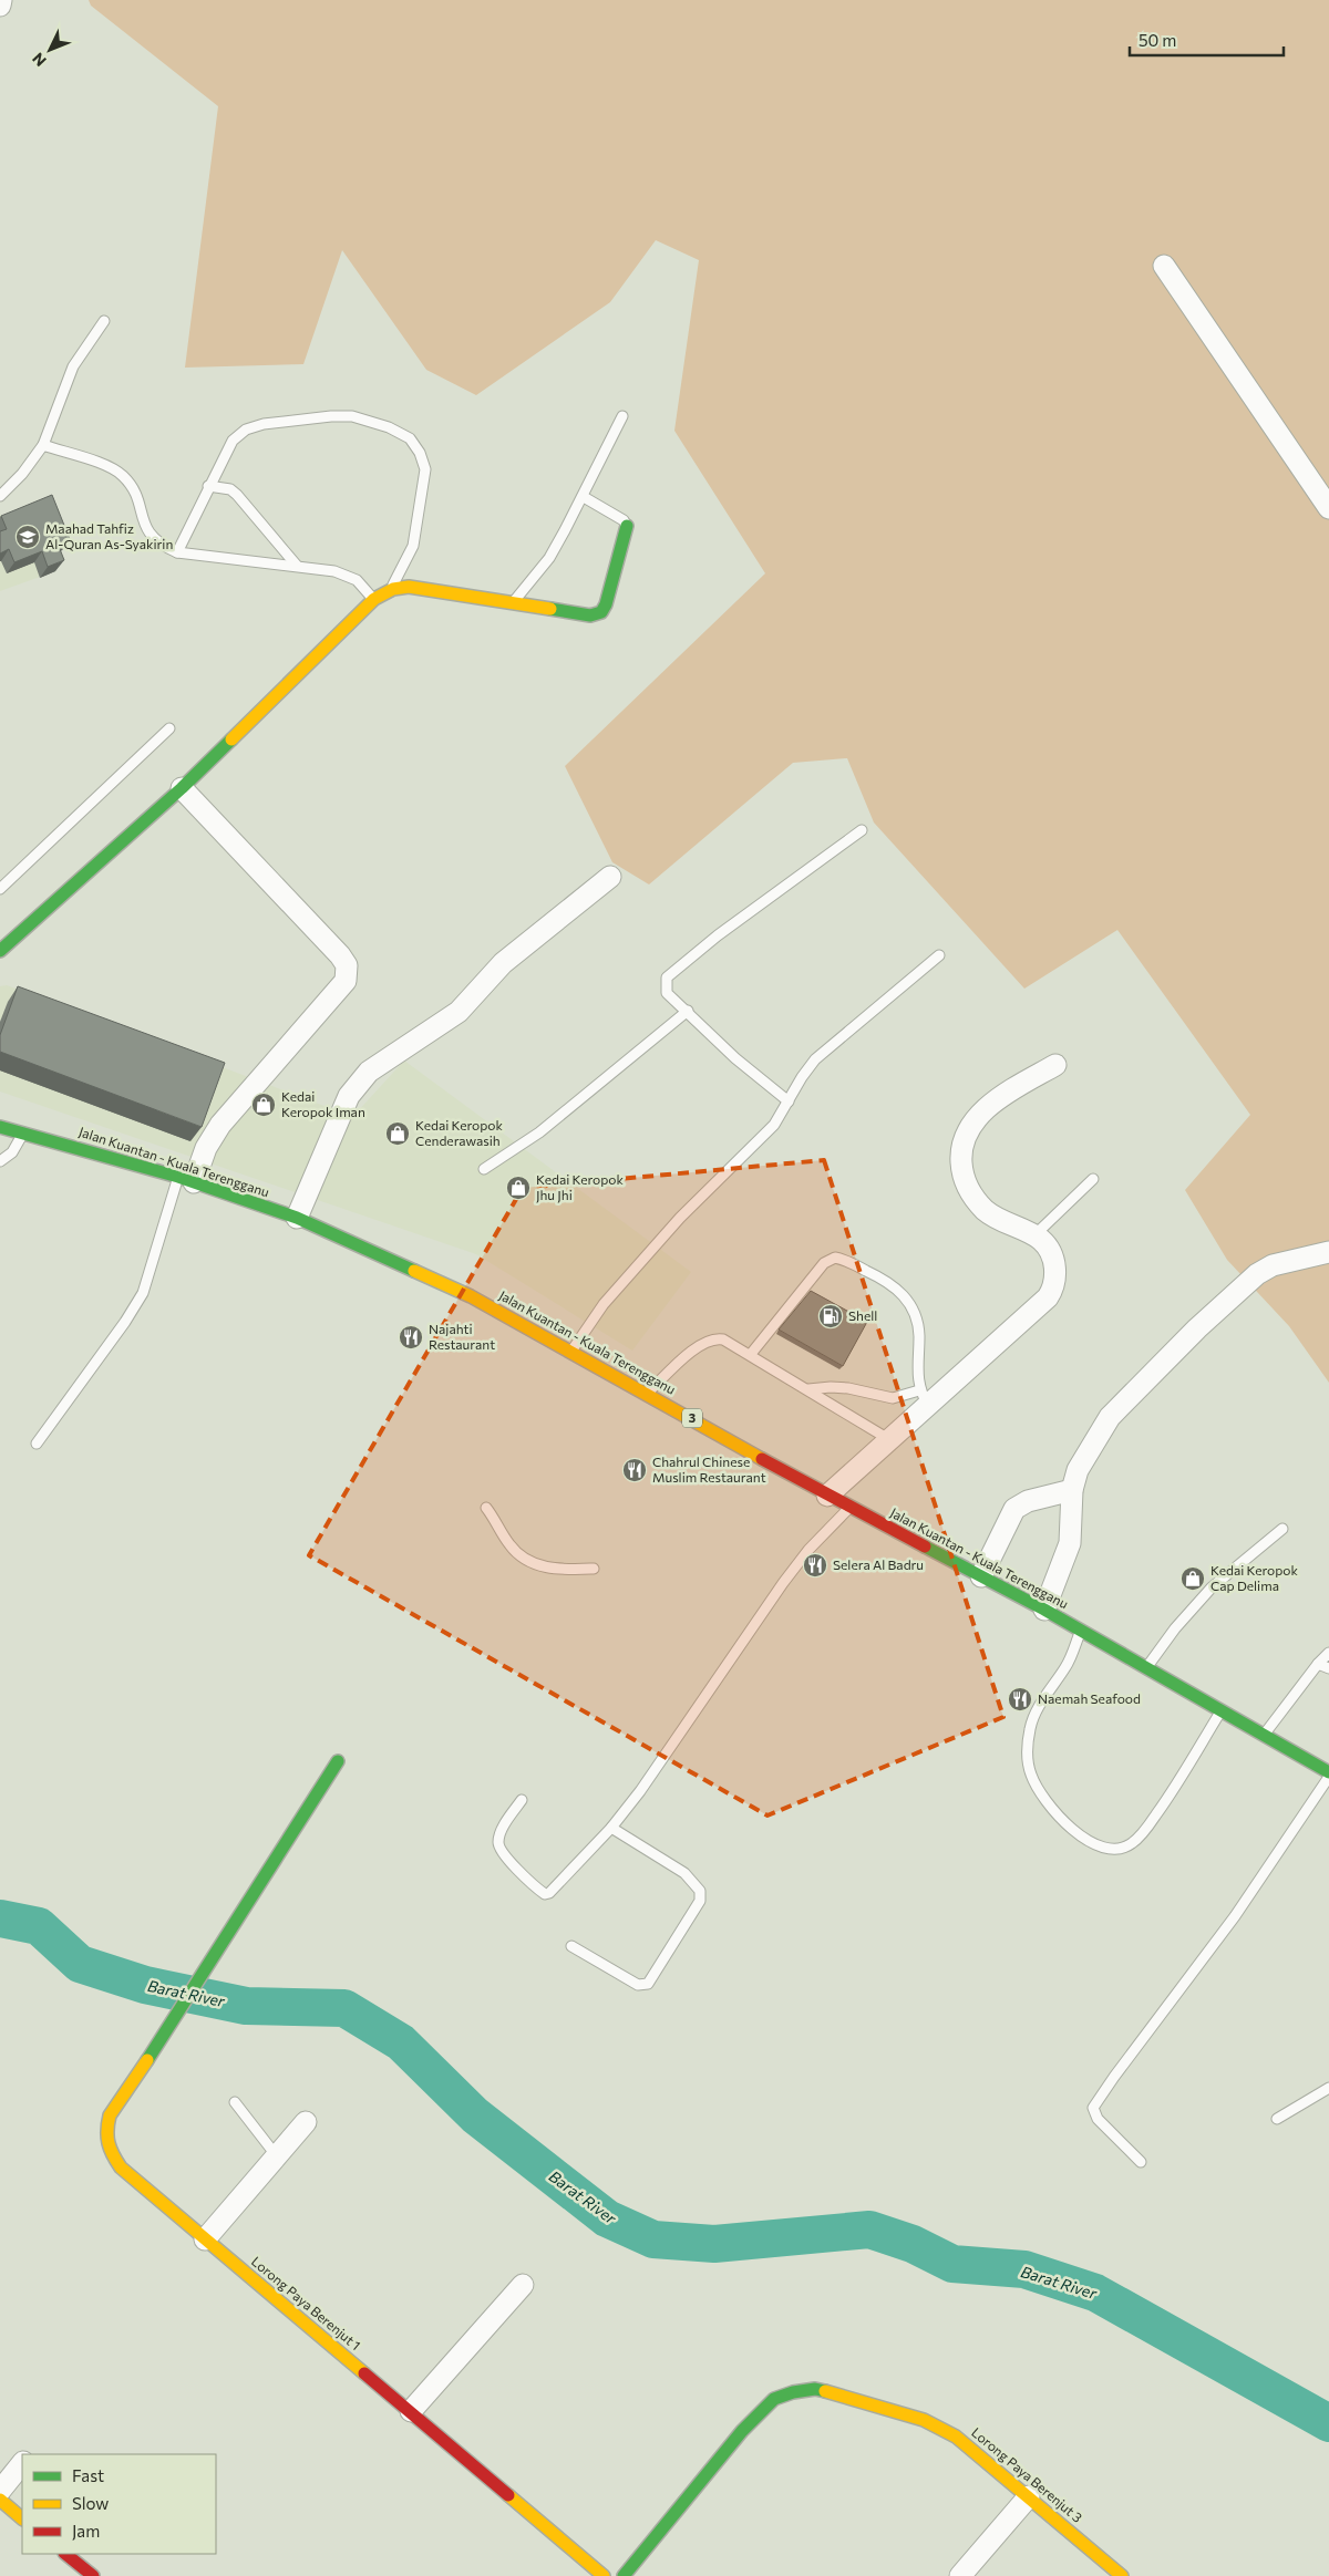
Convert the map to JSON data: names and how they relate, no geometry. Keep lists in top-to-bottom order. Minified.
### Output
{"streets":{"main road":["Jalan Kuantan - Kuala Terengganu","3","Lorong Paya Berenjut 1","Lorong Paya Berenjut 3"]},"water":["Barat River"],"places":{"school or university":["Maahad Tahfiz Al-Quran As-Syakirin"],"shop":["Kedai Keropok Iman","Kedai Keropok Cenderawasih","Kedai Keropok Jhu Jhi","Kedai Keropok Cap Delima"],"fuel station":["Shell"],"restaurant":["Najahti Restaurant","Chahrul Chinese Muslim Restaurant","Selera Al Badru","Naemah Seafood"]},"legend":["Fast","Slow","Jam"],"scale_bar":"50 m","north":"bottom left"}
